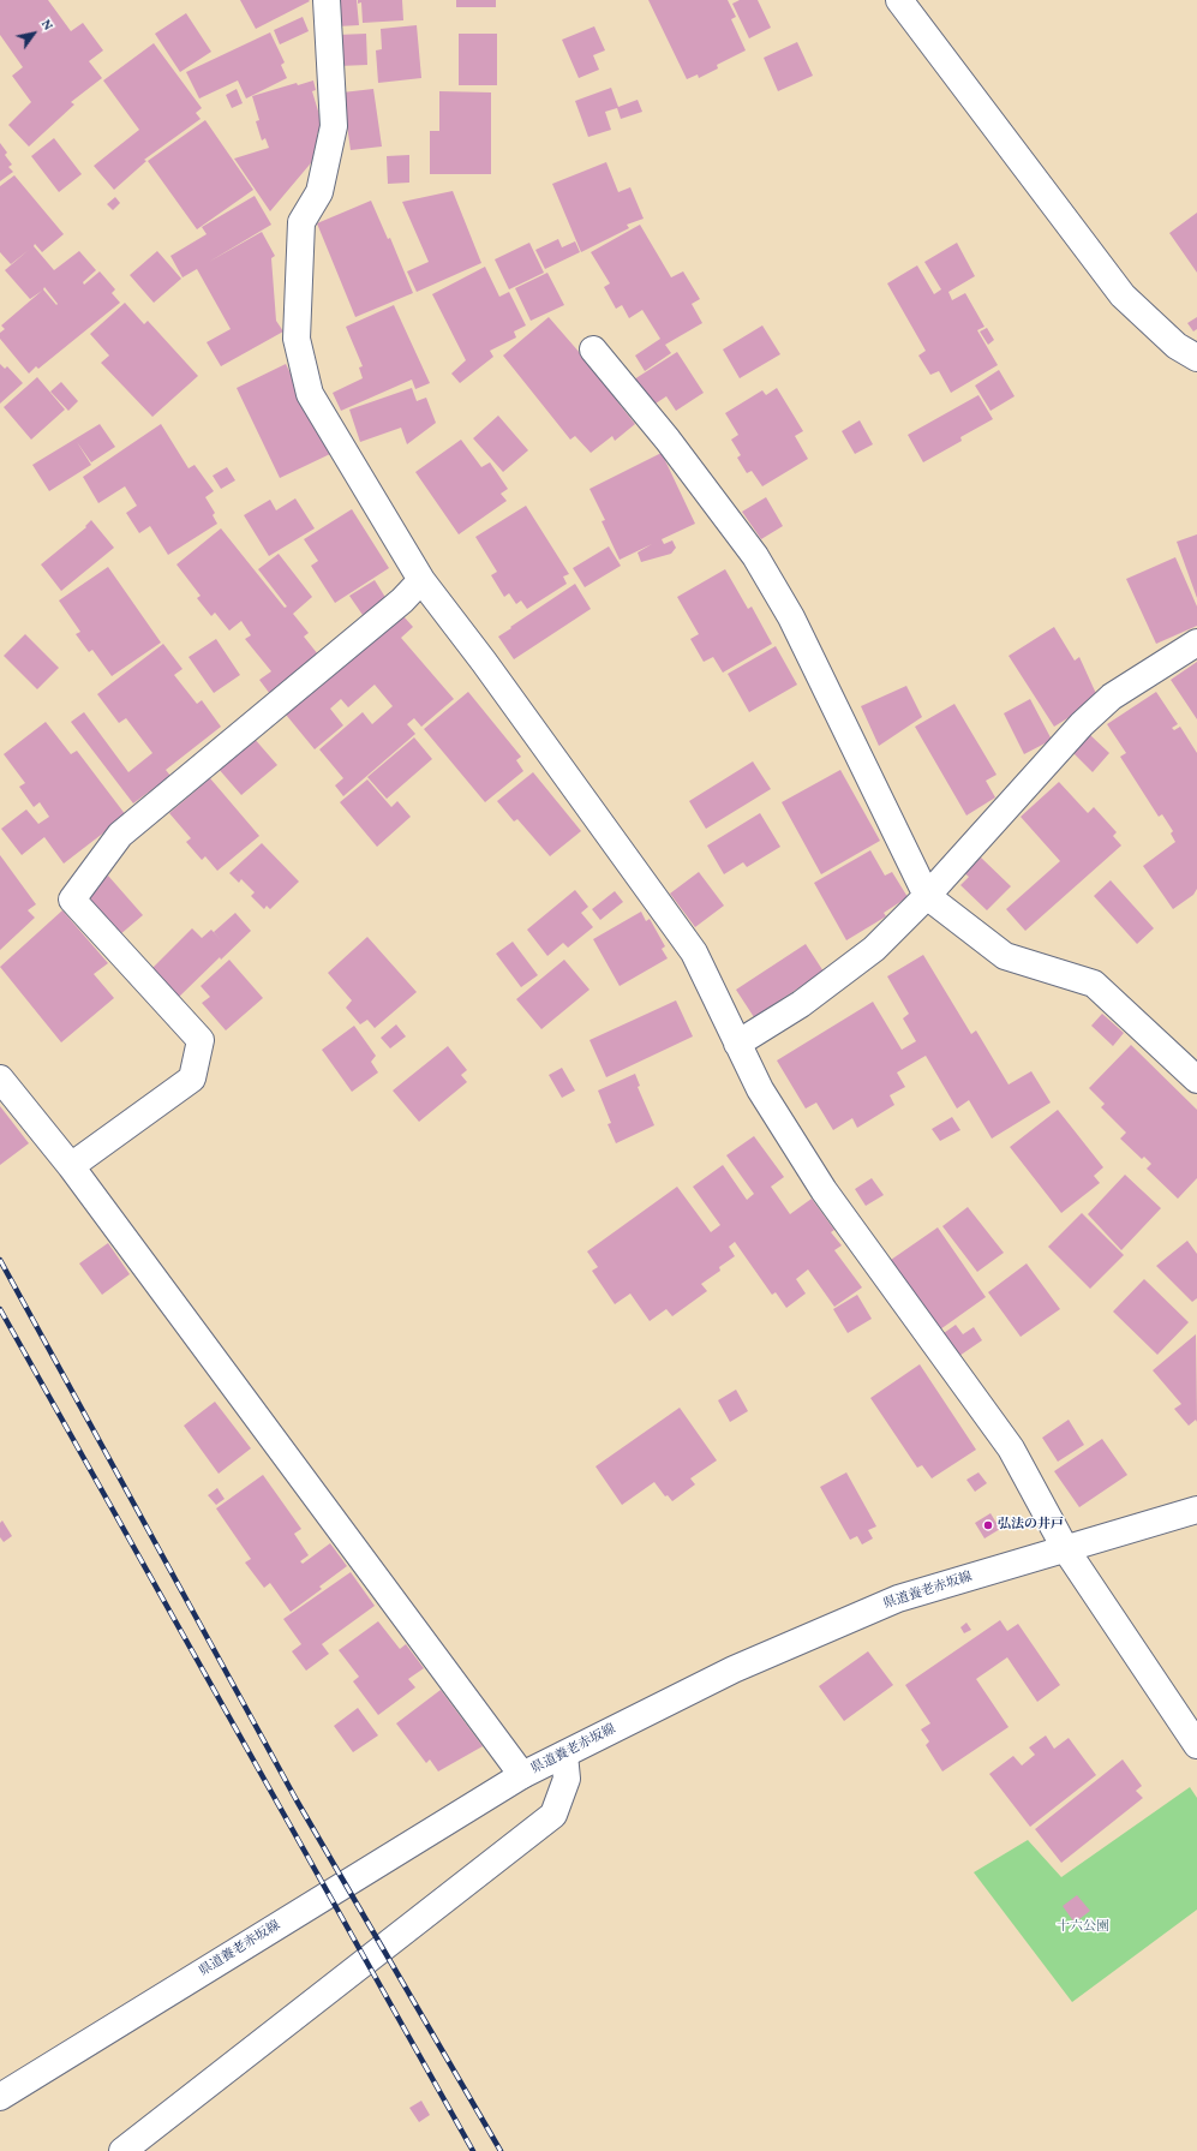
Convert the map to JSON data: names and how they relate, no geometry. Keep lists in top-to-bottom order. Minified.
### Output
{"streets":{"street":["県道養老赤坂線"]},"parks":["十六公園"],"places":["弘法の井戸"],"north":"top right"}
